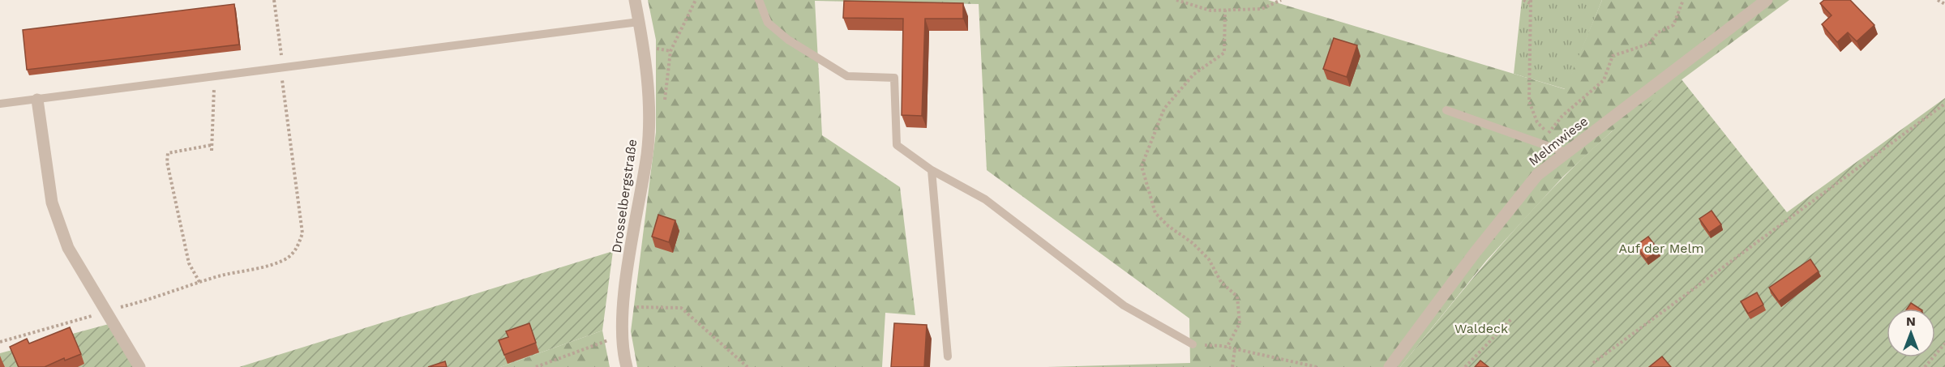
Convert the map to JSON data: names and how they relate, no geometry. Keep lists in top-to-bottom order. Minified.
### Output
{"streets":{"street":["Melmwiese","Drosselbergstraße"]},"parks":["Auf der Melm","Waldeck"],"north":"top"}
